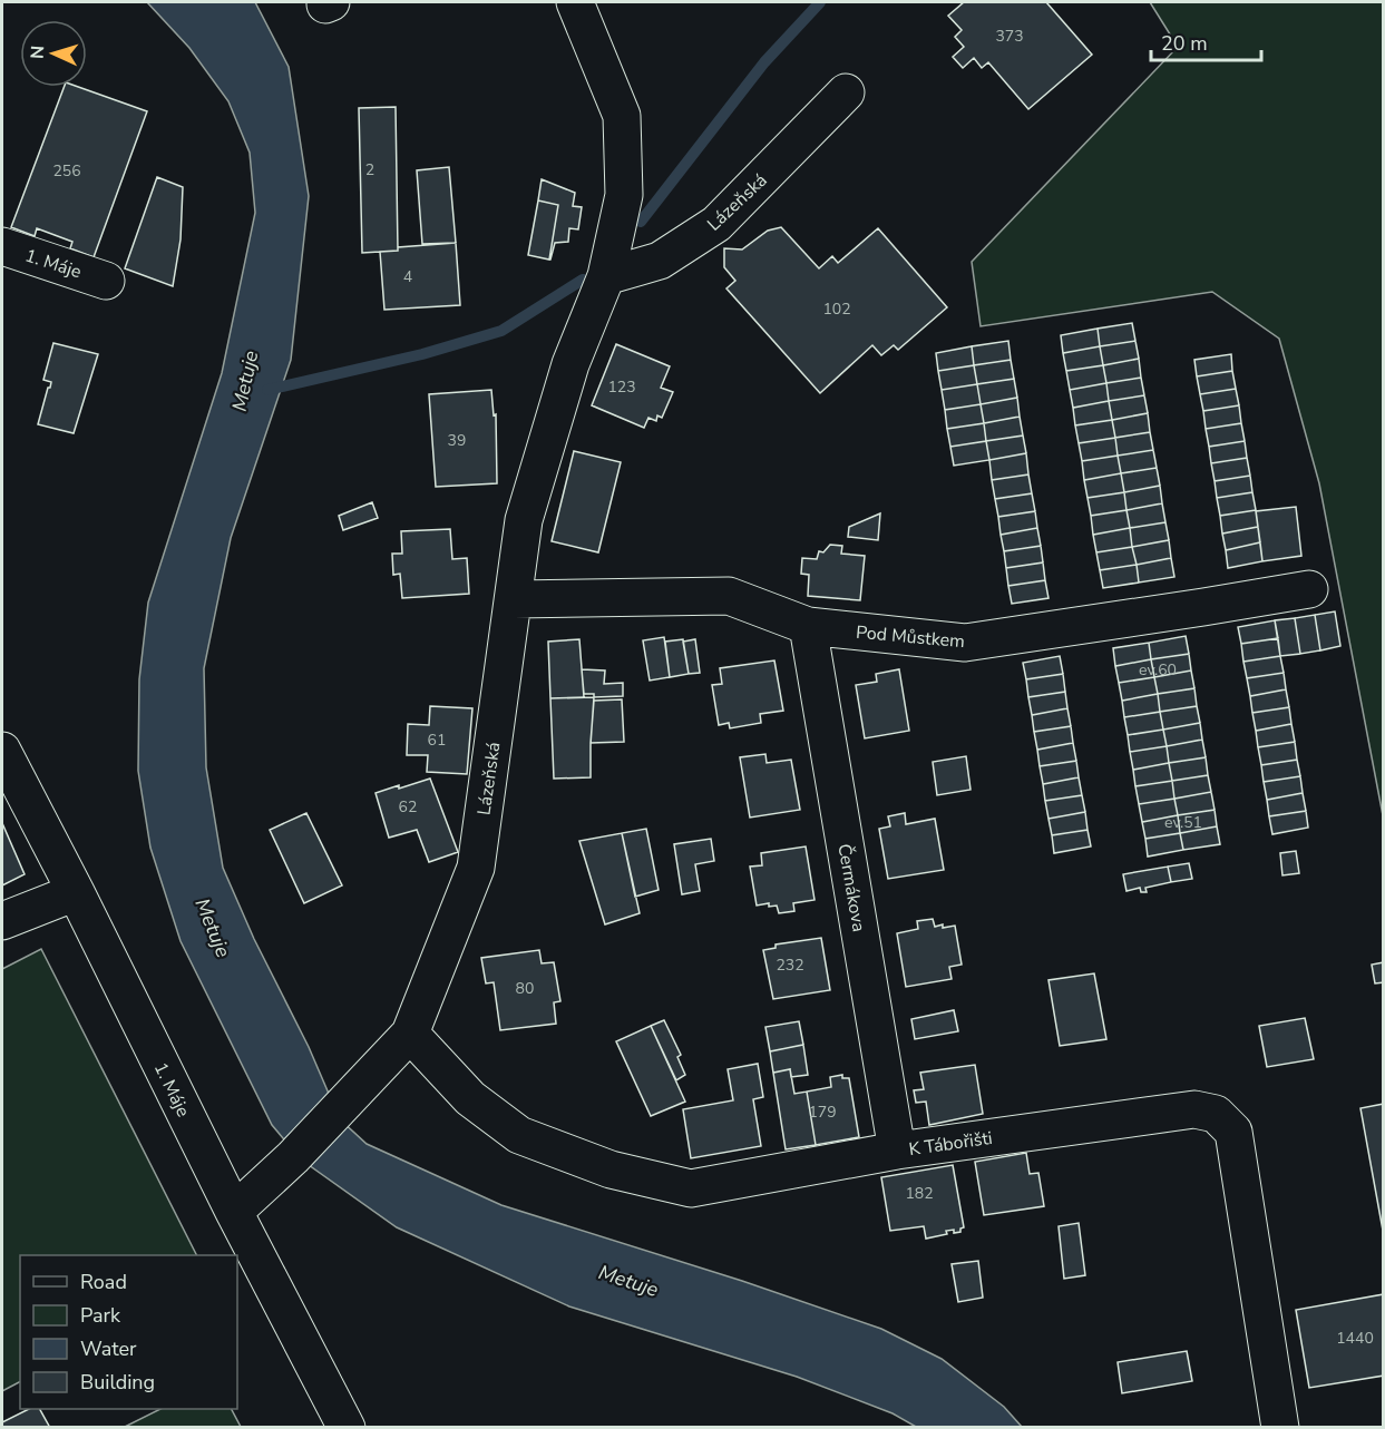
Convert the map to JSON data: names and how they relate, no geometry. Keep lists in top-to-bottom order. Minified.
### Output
{"streets":{"street":["Lázeňská","1. Máje","Pod Můstkem","Čermákova","K Tábořišti"]},"crossings":[["Lázeňská","1. Máje"],["Lázeňská","Pod Můstkem"],["Lázeňská","K Tábořišti"],["Pod Můstkem","Čermákova"],["Čermákova","K Tábořišti"]],"water":["Metuje"],"house_numbers":["373","2","256","4","102","123","39","ev.60","61","62","ev.51","232","80","179","182","1440"],"legend":["Road","Park","Water","Building"],"scale_bar":"20 m","north":"left"}
